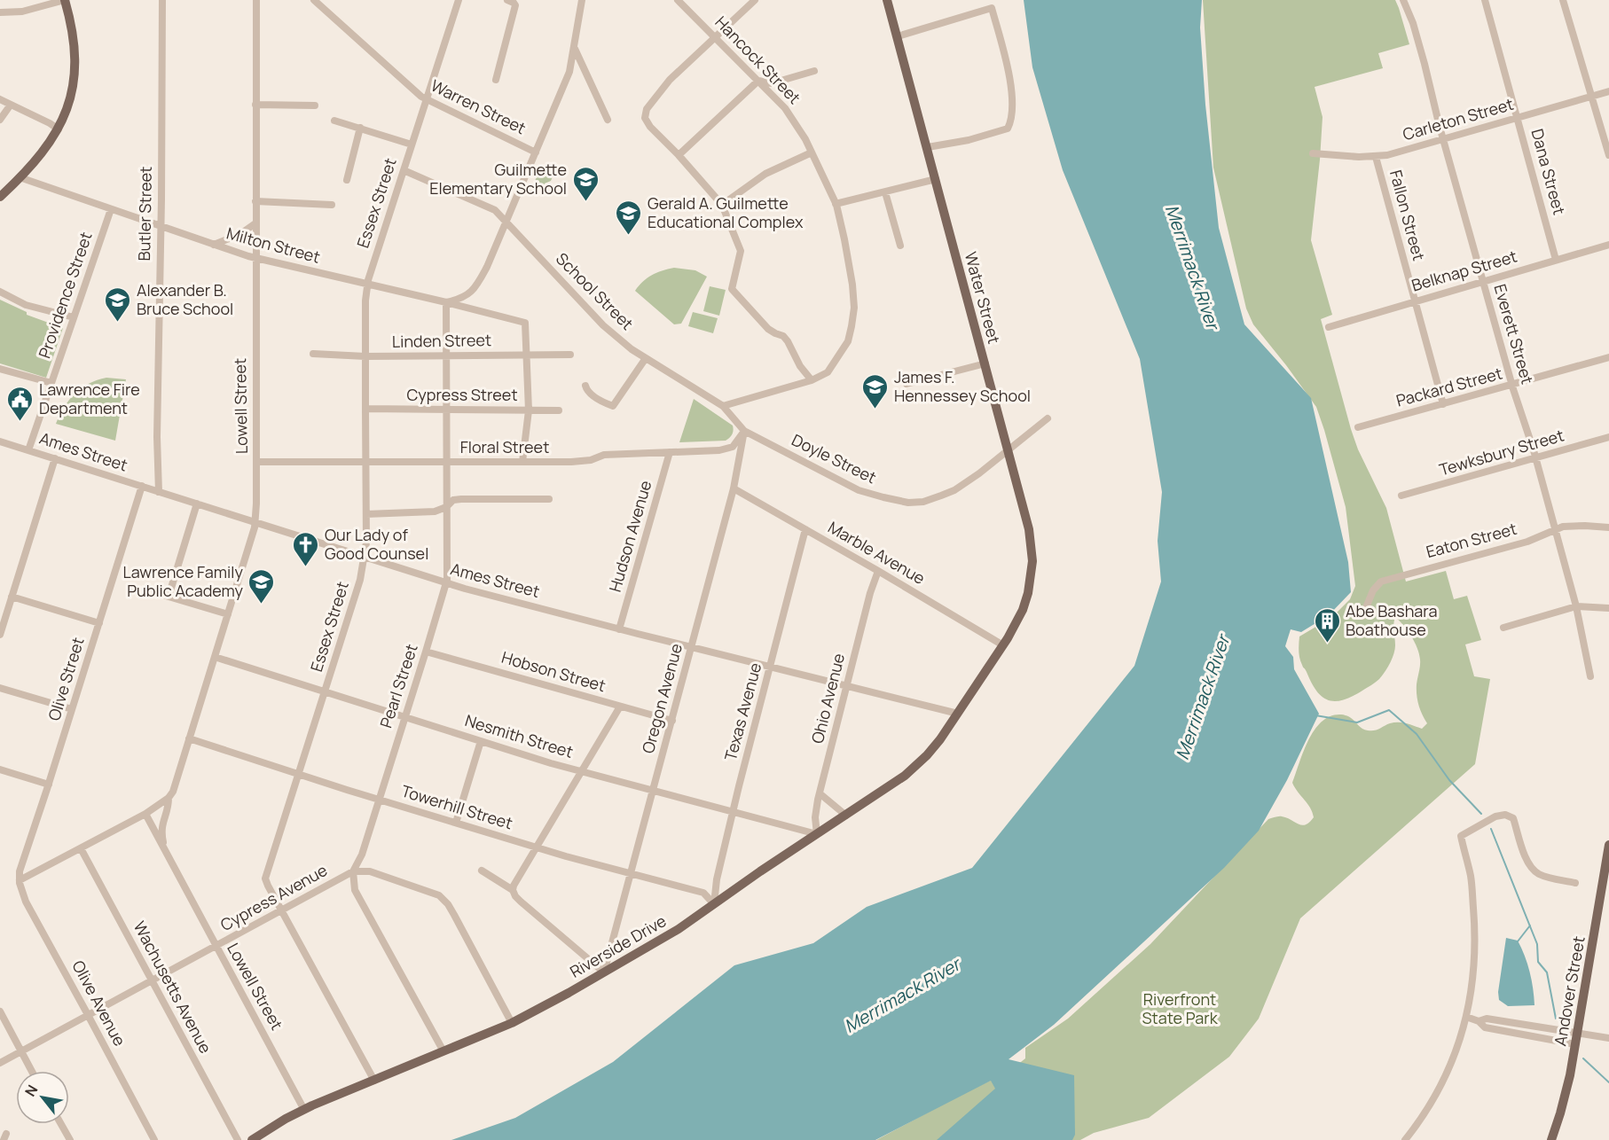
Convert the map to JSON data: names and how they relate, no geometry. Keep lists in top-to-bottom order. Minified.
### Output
{"streets":{"main road":["Water Street","Riverside Drive","Andover Street"],"street":["Hancock Street","Warren Street","Carleton Street","Dana Street","Essex Street","Butler Street","Fallon Street","Milton Street","Belknap Street","School Street","Providence Street","Everett Street","Linden Street","Packard Street","Cypress Street","Lowell Street","Floral Street","Ames Street","Tewksbury Street","Doyle Street","Hudson Avenue","Eaton Street","Marble Avenue","Hobson Street","Olive Street","Pearl Street","Oregon Avenue","Ohio Avenue","Texas Avenue","Nesmith Street","Towerhill Street","Cypress Avenue","Wachusetts Avenue","Olive Avenue"]},"crossings":[["Hancock Street","School Street"],["Warren Street","Essex Street"],["Carleton Street","Dana Street"],["Carleton Street","Fallon Street"],["Carleton Street","Everett Street"],["Dana Street","Belknap Street"],["Essex Street","Milton Street"],["Essex Street","School Street"],["Essex Street","Linden Street"],["Essex Street","Cypress Street"],["Essex Street","Floral Street"],["Essex Street","Ames Street"],["Essex Street","Nesmith Street"],["Essex Street","Towerhill Street"],["Essex Street","Cypress Avenue"],["Essex Street","Riverside Drive"],["Butler Street","Milton Street"],["Butler Street","Ames Street"],["Fallon Street","Belknap Street"],["Fallon Street","Packard Street"],["Milton Street","Providence Street"],["Milton Street","Linden Street"],["Milton Street","Lowell Street"],["Milton Street","Pearl Street"],["Belknap Street","Everett Street"],["School Street","Floral Street"],["School Street","Doyle Street"],["School Street","Oregon Avenue"],["Providence Street","Ames Street"],["Water Street","Ames Street"],["Water Street","Doyle Street"],["Water Street","Marble Avenue"],["Water Street","Riverside Drive"],["Everett Street","Packard Street"],["Everett Street","Tewksbury Street"],["Everett Street","Eaton Street"],["Linden Street","Pearl Street"],["Cypress Street","Pearl Street"],["Lowell Street","Floral Street"],["Lowell Street","Ames Street"],["Lowell Street","Nesmith Street"],["Lowell Street","Towerhill Street"],["Lowell Street","Cypress Avenue"],["Lowell Street","Riverside Drive"],["Floral Street","Doyle Street"],["Floral Street","Hudson Avenue"],["Floral Street","Pearl Street"],["Floral Street","Oregon Avenue"],["Ames Street","Hudson Avenue"],["Ames Street","Olive Street"],["Ames Street","Pearl Street"],["Ames Street","Oregon Avenue"],["Ames Street","Ohio Avenue"],["Ames Street","Texas Avenue"],["Ames Street","Riverside Drive"],["Doyle Street","Oregon Avenue"],["Marble Avenue","Oregon Avenue"],["Marble Avenue","Ohio Avenue"],["Marble Avenue","Texas Avenue"],["Hobson Street","Pearl Street"],["Hobson Street","Oregon Avenue"],["Olive Street","Olive Avenue"],["Pearl Street","Nesmith Street"],["Pearl Street","Towerhill Street"],["Pearl Street","Cypress Avenue"],["Oregon Avenue","Nesmith Street"],["Oregon Avenue","Towerhill Street"],["Oregon Avenue","Riverside Drive"],["Ohio Avenue","Nesmith Street"],["Ohio Avenue","Riverside Drive"],["Texas Avenue","Nesmith Street"],["Texas Avenue","Towerhill Street"],["Texas Avenue","Riverside Drive"],["Nesmith Street","Riverside Drive"],["Towerhill Street","Riverside Drive"],["Cypress Avenue","Riverside Drive"],["Cypress Avenue","Wachusetts Avenue"],["Cypress Avenue","Olive Avenue"]],"water":["Merrimack River"],"parks":["Riverfront State Park"],"places":{"school or university":["Guilmette Elementary School","Gerald A. Guilmette Educational Complex","Alexander B. Bruce School","James F. Hennessey School","Lawrence Family Public Academy"],"public building":["Lawrence Fire Department"],"church":["Our Lady of Good Counsel"],"building":["Abe Bashara Boathouse"]},"north":"top left"}
